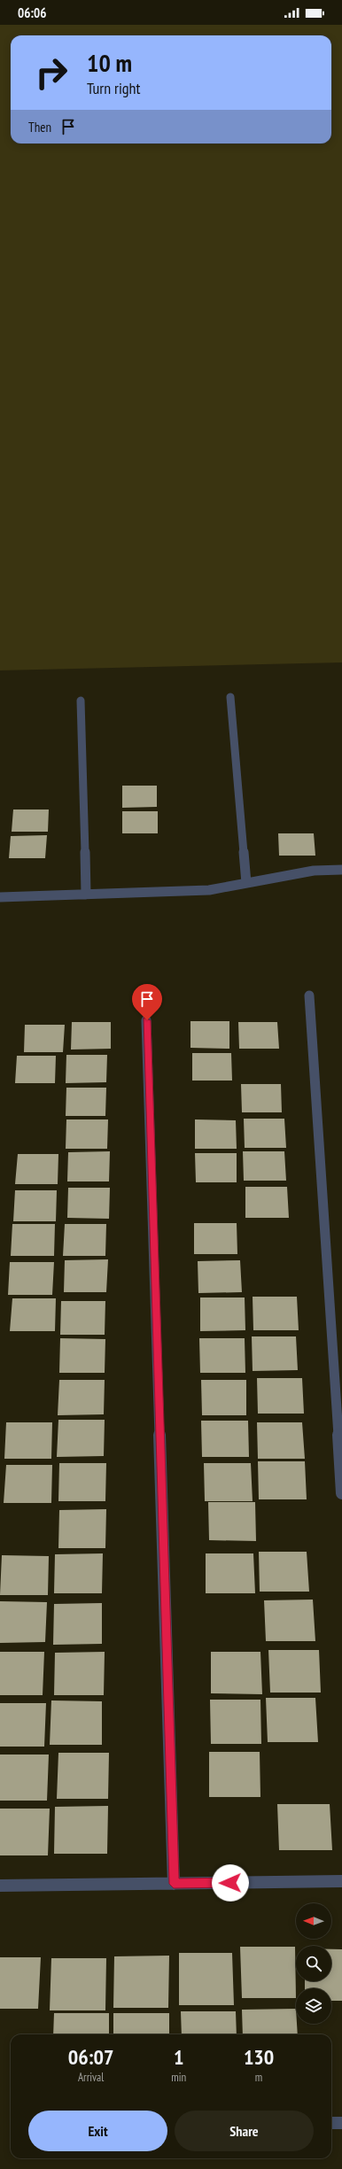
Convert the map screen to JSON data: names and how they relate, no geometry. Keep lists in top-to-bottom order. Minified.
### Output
{"north":"left","page":{"status":"06:06","turn":["10 m","Turn right"],"then":"Then","eta":["06:07","Arrival","1","min","130","m"],"buttons":["Exit","Share"]}}
